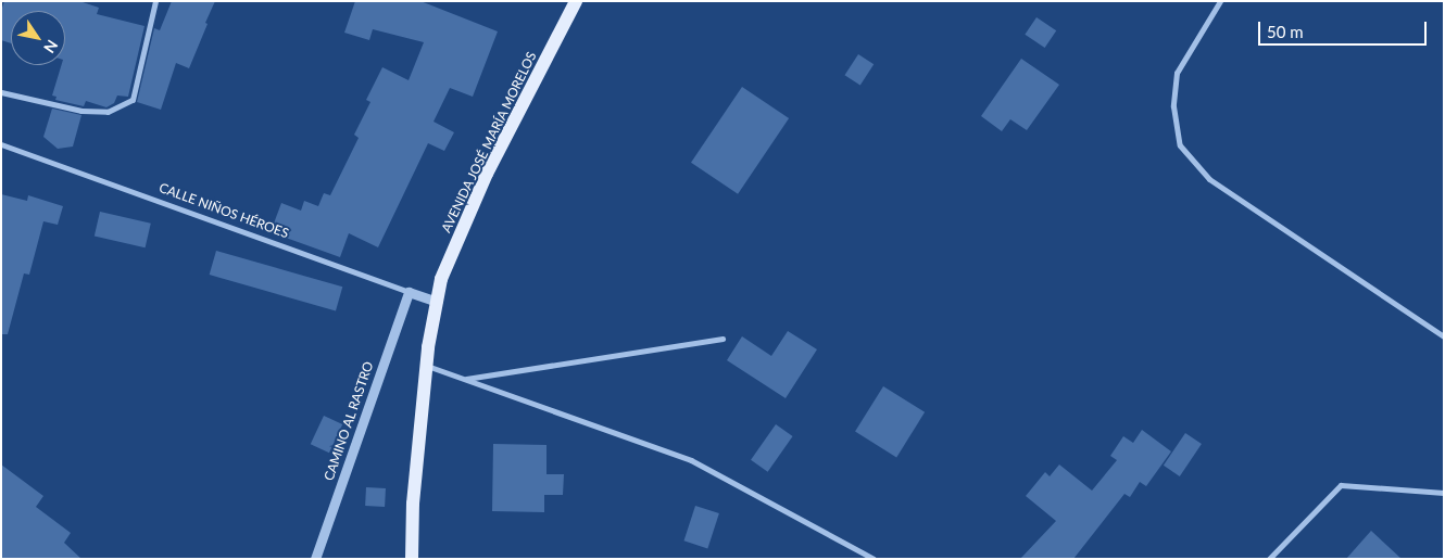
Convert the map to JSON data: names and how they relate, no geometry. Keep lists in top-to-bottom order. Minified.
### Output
{"streets":{"main road":["AVENIDA JOSÉ MARÍA MORELOS"],"street":["CALLE NIÑOS HÉROES","CAMINO AL RASTRO"]},"crossings":[["AVENIDA JOSÉ MARÍA MORELOS","CALLE NIÑOS HÉROES"],["CALLE NIÑOS HÉROES","CAMINO AL RASTRO"]],"scale_bar":"50 m","north":"bottom right"}
